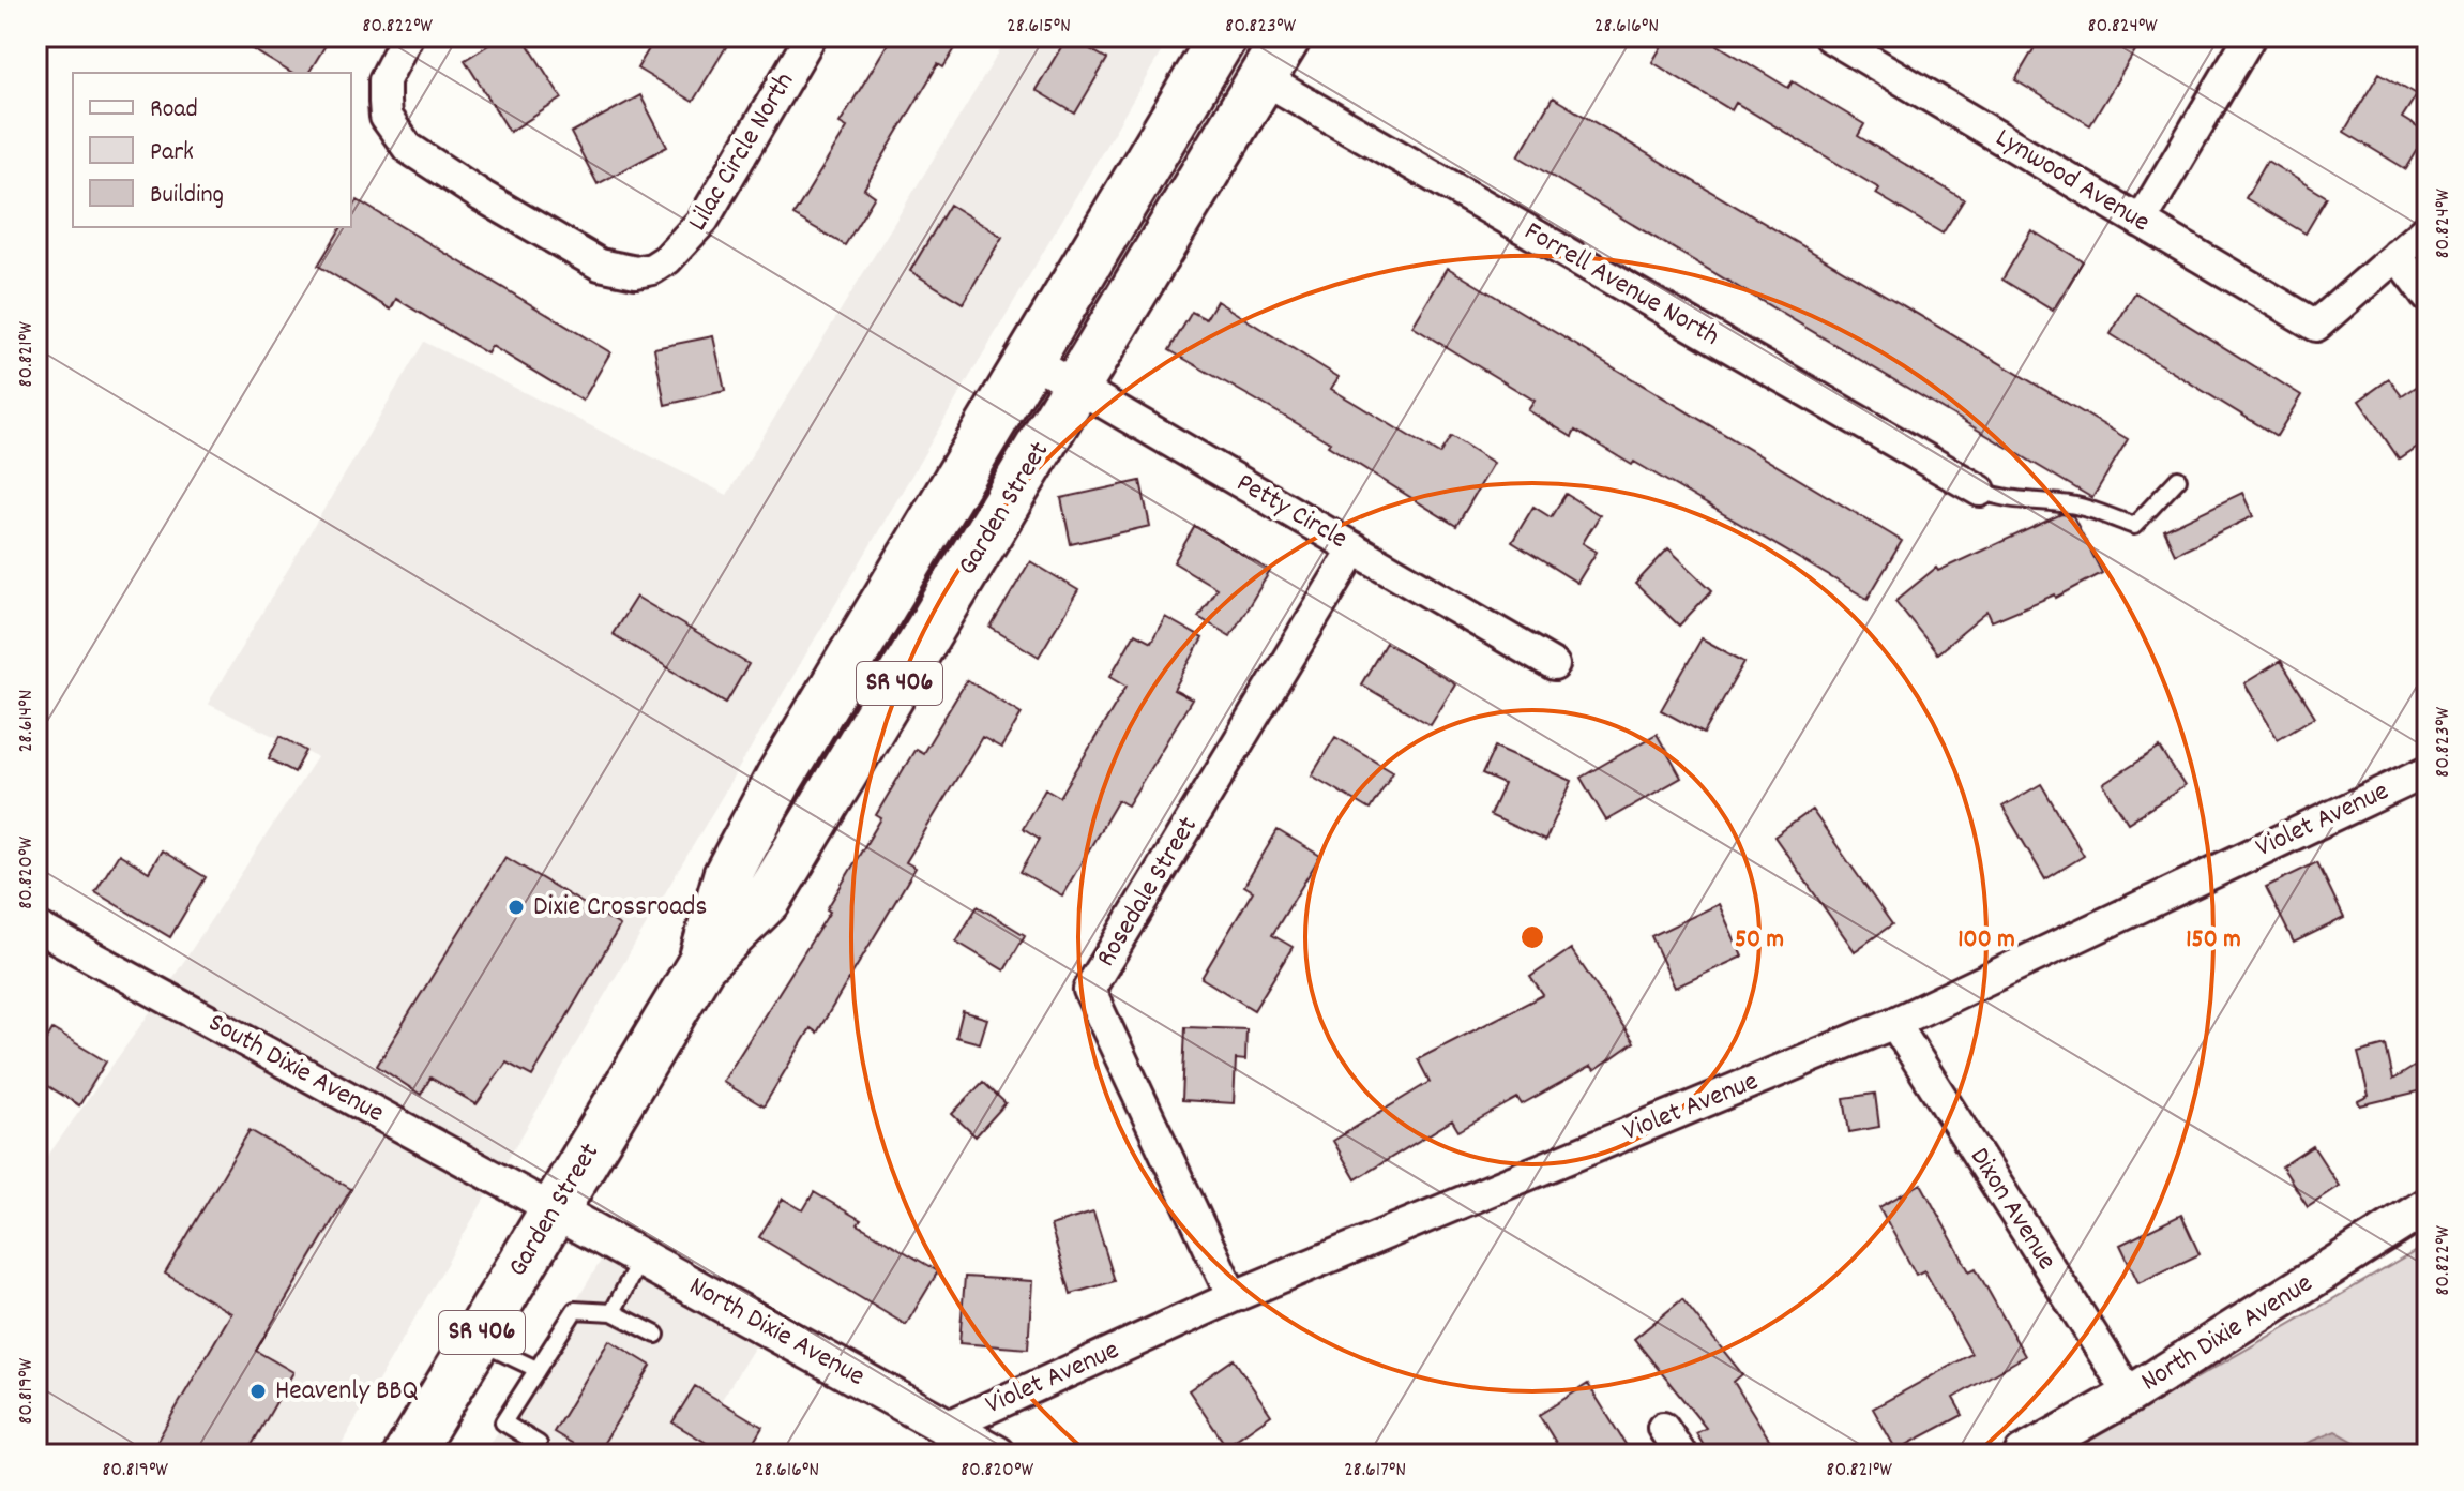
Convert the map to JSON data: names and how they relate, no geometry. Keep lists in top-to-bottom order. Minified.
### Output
{"streets":{"main road":["Garden Street","SR 406"],"street":["Lilac Circle North","Lynwood Avenue","Forrell Avenue North","Petty Circle","Violet Avenue","Rosedale Street","South Dixie Avenue","Dixon Avenue","North Dixie Avenue"]},"crossings":[["Forrell Avenue North","Garden Street"],["Garden Street","Petty Circle"],["Garden Street","South Dixie Avenue"],["Garden Street","North Dixie Avenue"],["Petty Circle","Rosedale Street"],["Violet Avenue","Rosedale Street"],["Violet Avenue","Dixon Avenue"],["Violet Avenue","North Dixie Avenue"],["South Dixie Avenue","North Dixie Avenue"],["Dixon Avenue","North Dixie Avenue"]],"places":["Dixie Crossroads","Heavenly BBQ"],"legend":["Road","Park","Building"],"coordinates":["80.822°W","28.615°N","80.823°W","28.616°N","80.824°W","80.821°W","28.614°N","80.820°W","80.819°W","28.617°N"],"rings":["50 m","100 m","150 m"]}
